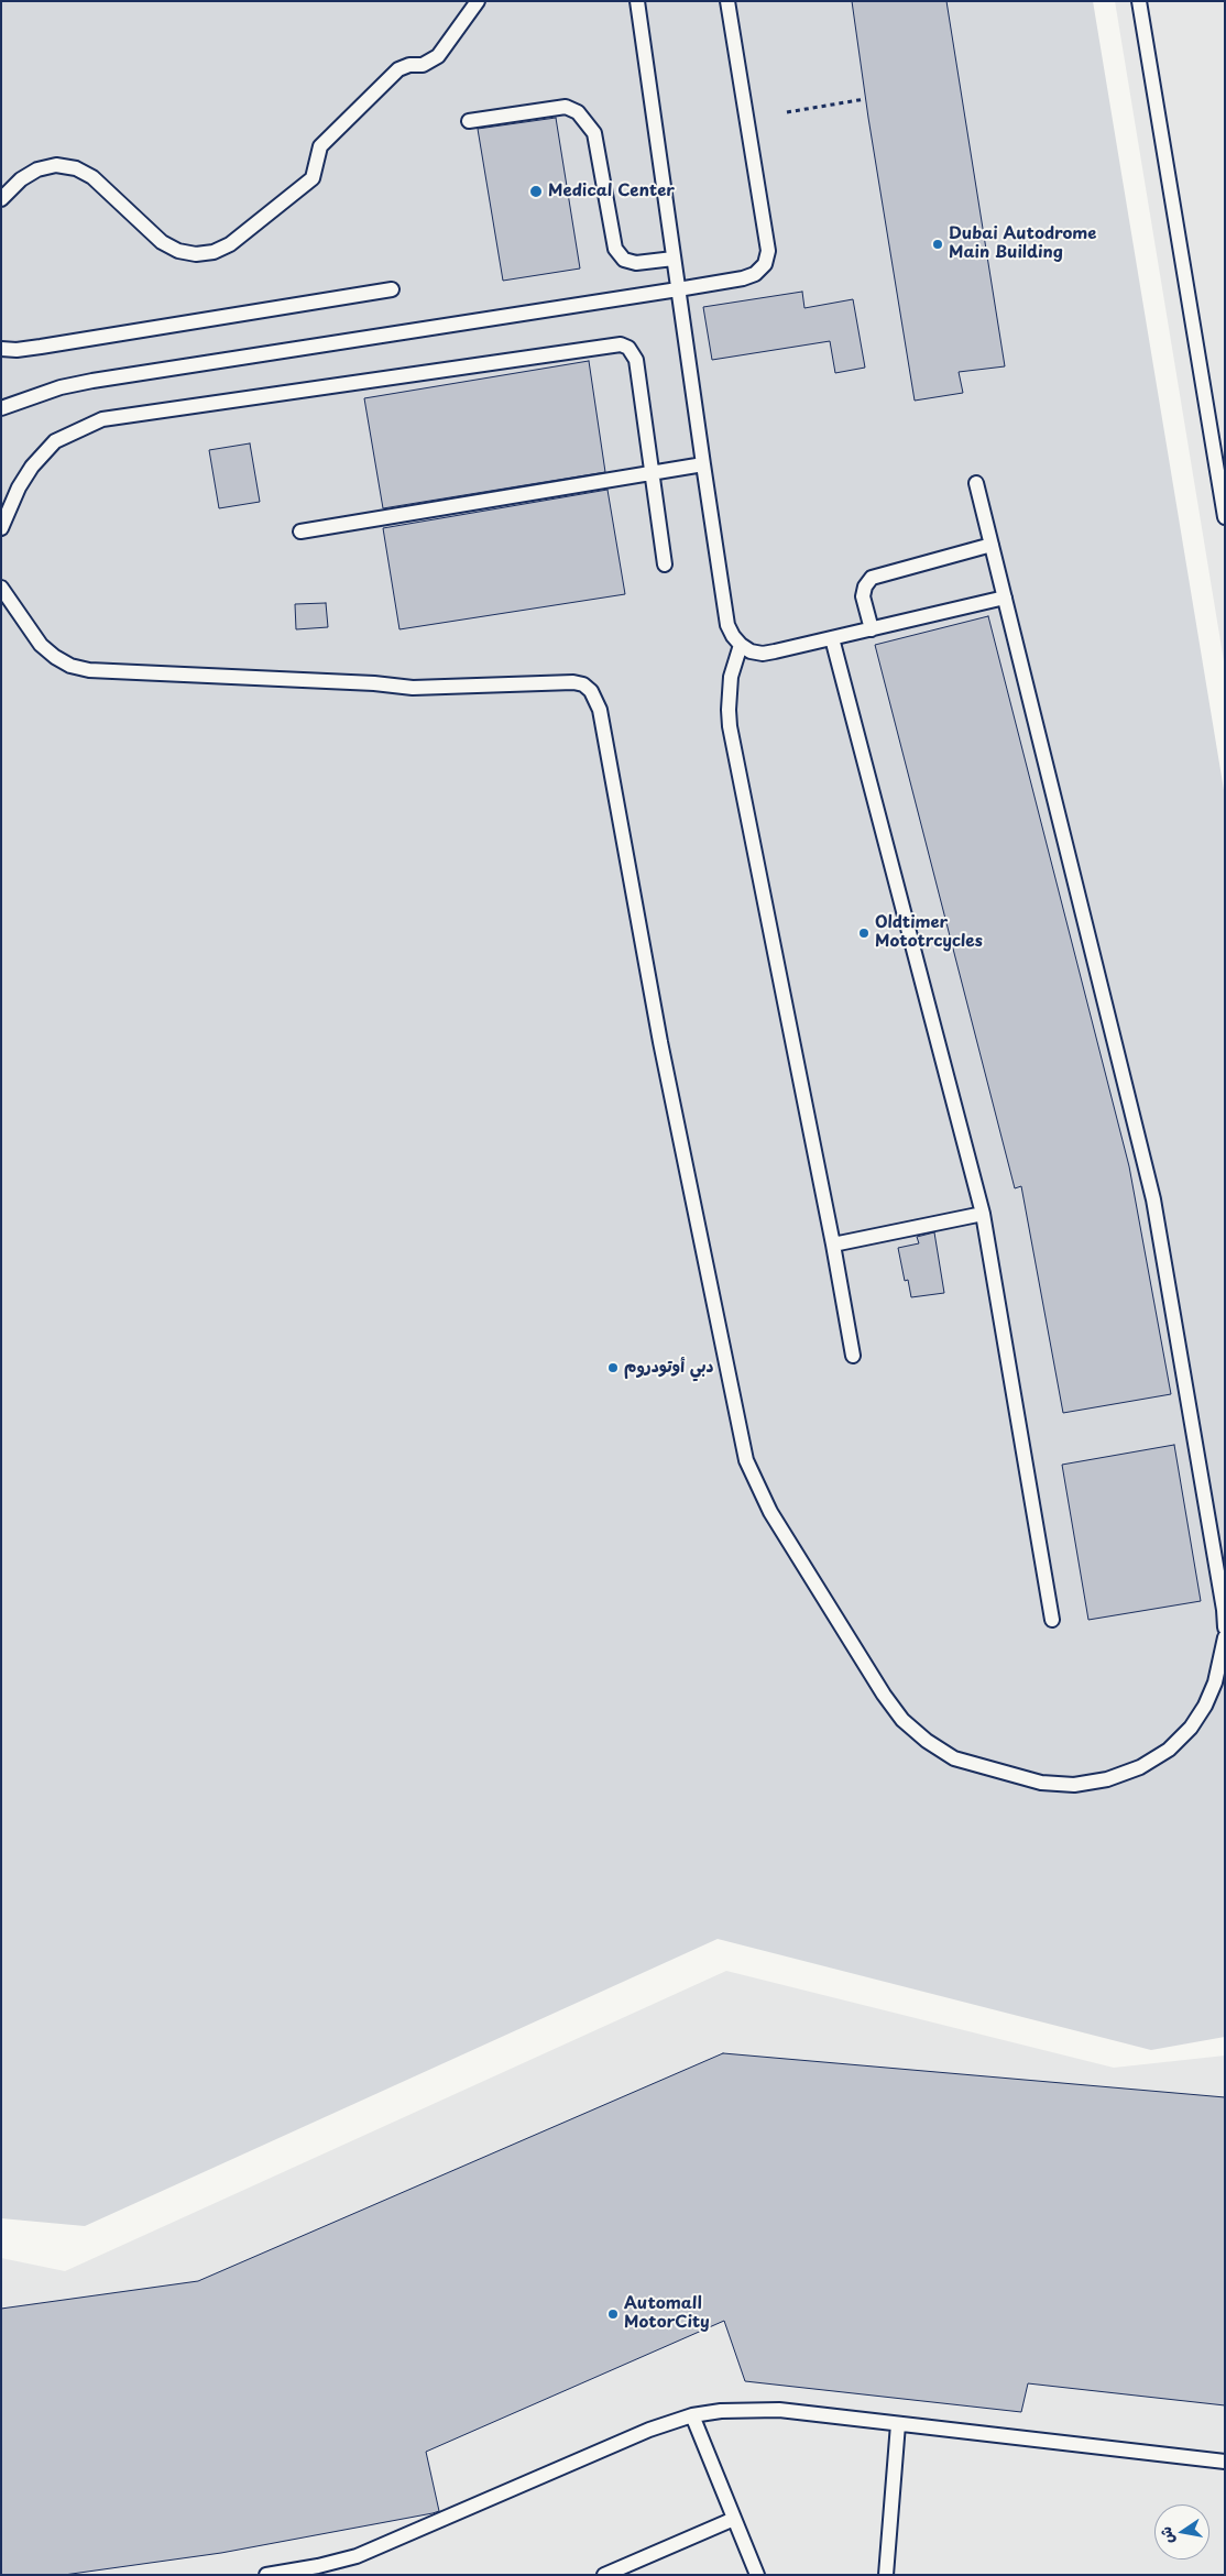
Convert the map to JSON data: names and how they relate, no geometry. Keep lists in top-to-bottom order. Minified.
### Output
{"places":["Medical Center","Dubai Autodrome Main Building","Oldtimer Mototrcycles","دبي أوتودروم","Automall MotorCity"],"north":"left"}
